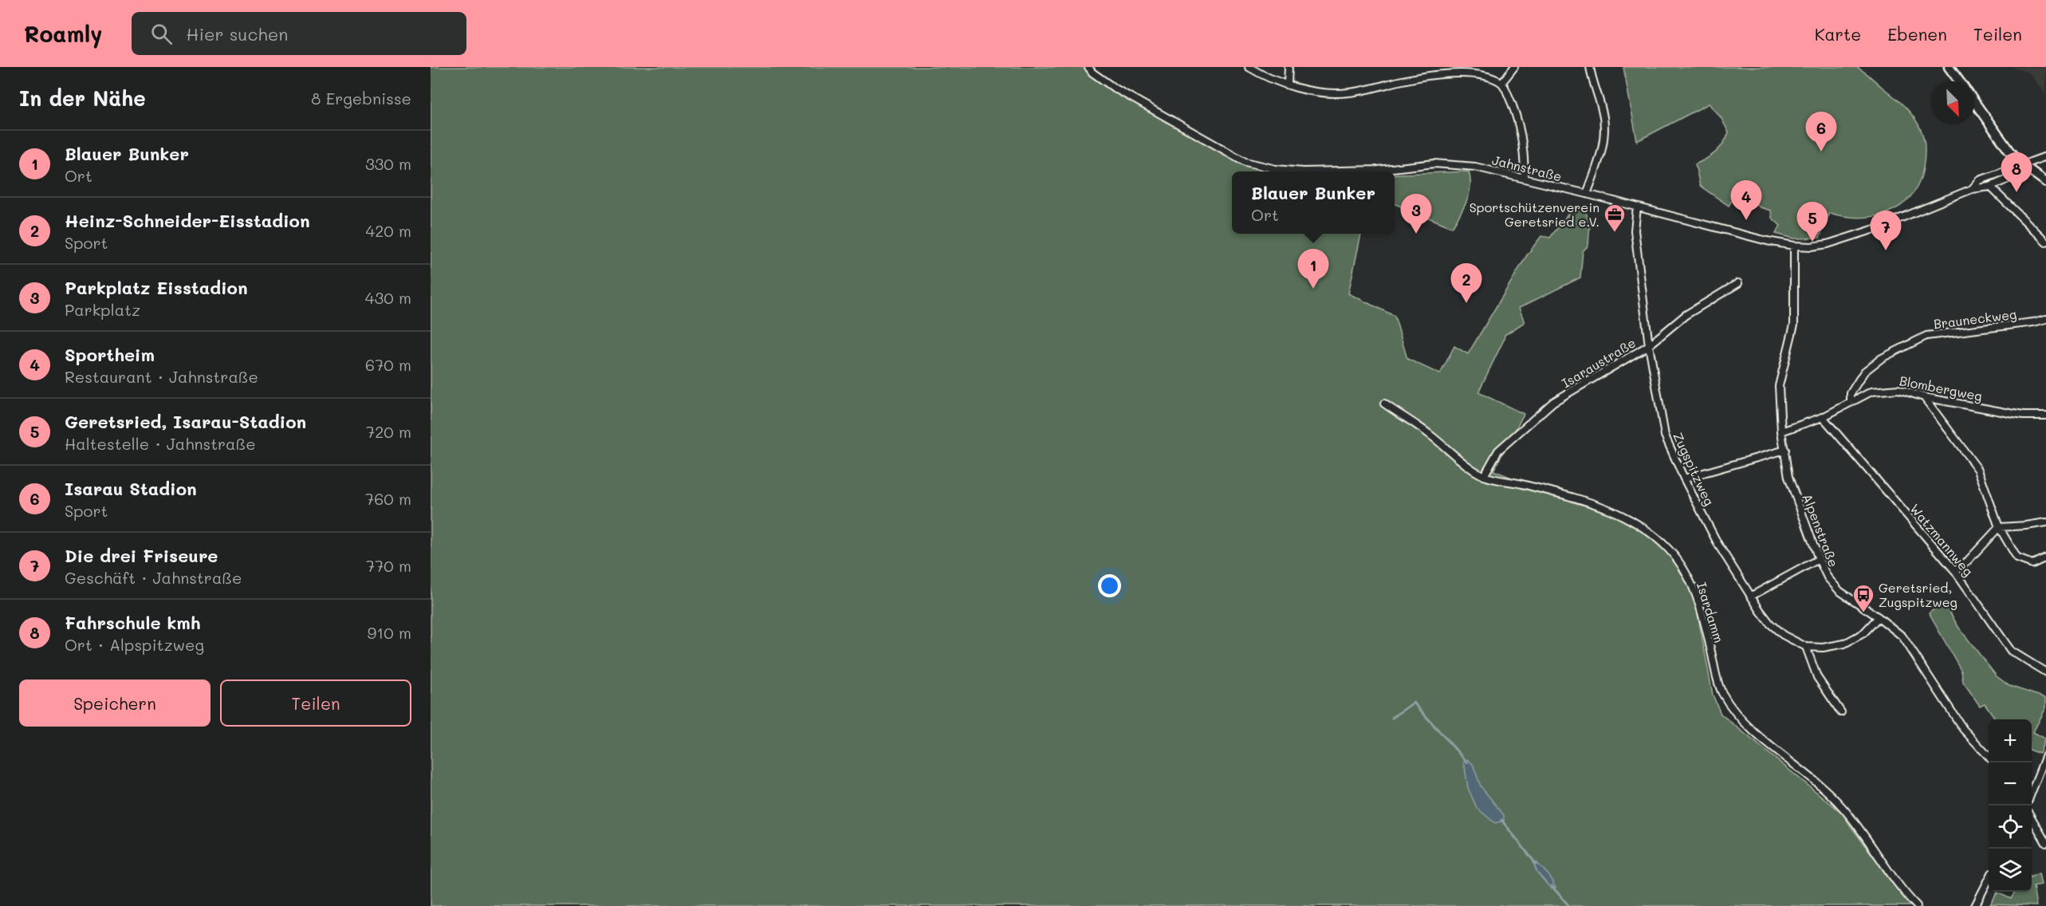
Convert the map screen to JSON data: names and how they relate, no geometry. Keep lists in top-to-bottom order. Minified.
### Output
{"streets":{"street":["Jahnstraße","Brauneckweg","Isaraustraße","Blombergweg","Zugspitzweg","Alpenstraße","Watzmannweg","Isardamm"]},"crossings":[["Jahnstraße","Zugspitzweg"],["Jahnstraße","Alpenstraße"],["Brauneckweg","Blombergweg"],["Isaraustraße","Zugspitzweg"],["Isaraustraße","Isardamm"],["Blombergweg","Alpenstraße"],["Blombergweg","Watzmannweg"],["Zugspitzweg","Alpenstraße"]],"places":{"office":["Sportschützenverein Geretsried e.V."],"bus stop":["Geretsried, Zugspitzweg"]},"north":"bottom right","page":{"header":"Roamly","search":"Hier suchen","nav":["Karte","Ebenen","Teilen"],"heading":["In der Nähe","8 Ergebnisse"],"pins":["6","8","4","3","5","7","1","2"],"list":[{"mark":"1","name":"Blauer Bunker","note":"Ort","value":"330 m"},{"mark":"2","name":"Heinz-Schneider-Eisstadion","note":"Sport","value":"420 m"},{"mark":"3","name":"Parkplatz Eisstadion","note":"Parkplatz","value":"430 m"},{"mark":"4","name":"Sportheim","note":"Restaurant · Jahnstraße","value":"670 m"},{"mark":"5","name":"Geretsried, Isarau-Stadion","note":"Haltestelle · Jahnstraße","value":"720 m"},{"mark":"6","name":"Isarau Stadion","note":"Sport","value":"760 m"},{"mark":"7","name":"Die drei Friseure","note":"Geschäft · Jahnstraße","value":"770 m"},{"mark":"8","name":"Fahrschule kmh","note":"Ort · Alpspitzweg","value":"910 m"}],"popup":["Blauer Bunker","Ort"],"buttons":["Speichern","Teilen"],"map_buttons":["+","−"]}}
